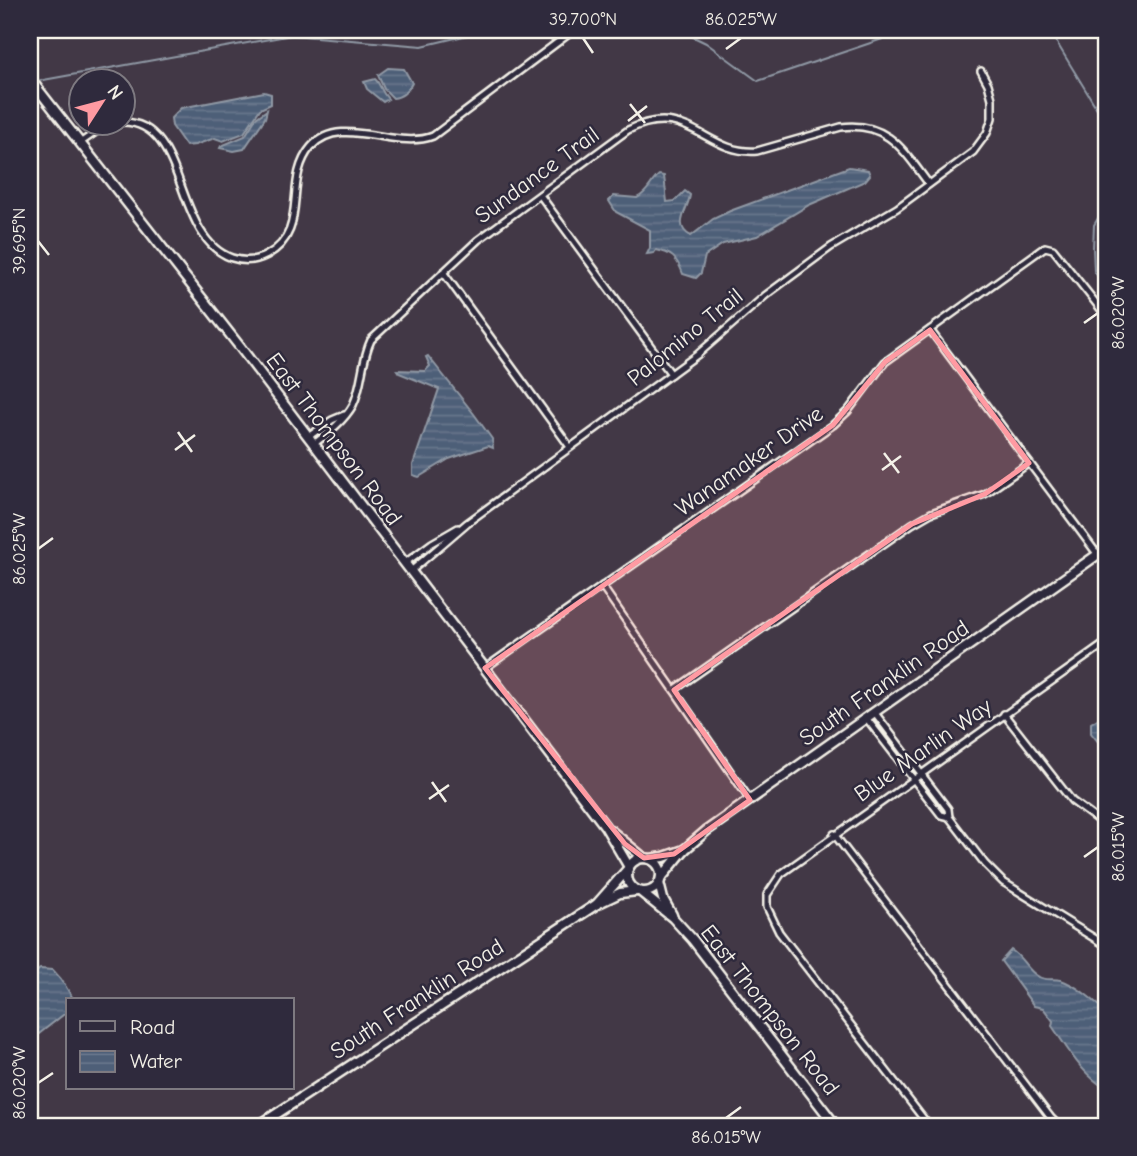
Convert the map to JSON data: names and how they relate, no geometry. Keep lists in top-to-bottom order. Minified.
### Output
{"streets":{"main road":["East Thompson Road","South Franklin Road"],"street":["Sundance Trail","Palomino Trail","Wanamaker Drive","Blue Marlin Way"]},"crossings":[["Sundance Trail","Palomino Trail"],["Sundance Trail","East Thompson Road"],["Palomino Trail","East Thompson Road"],["East Thompson Road","Wanamaker Drive"],["East Thompson Road","South Franklin Road"]],"legend":["Road","Water"],"north":"top right","coordinates":["39.700°N","86.025°W","39.695°N","86.020°W","86.015°W"]}
